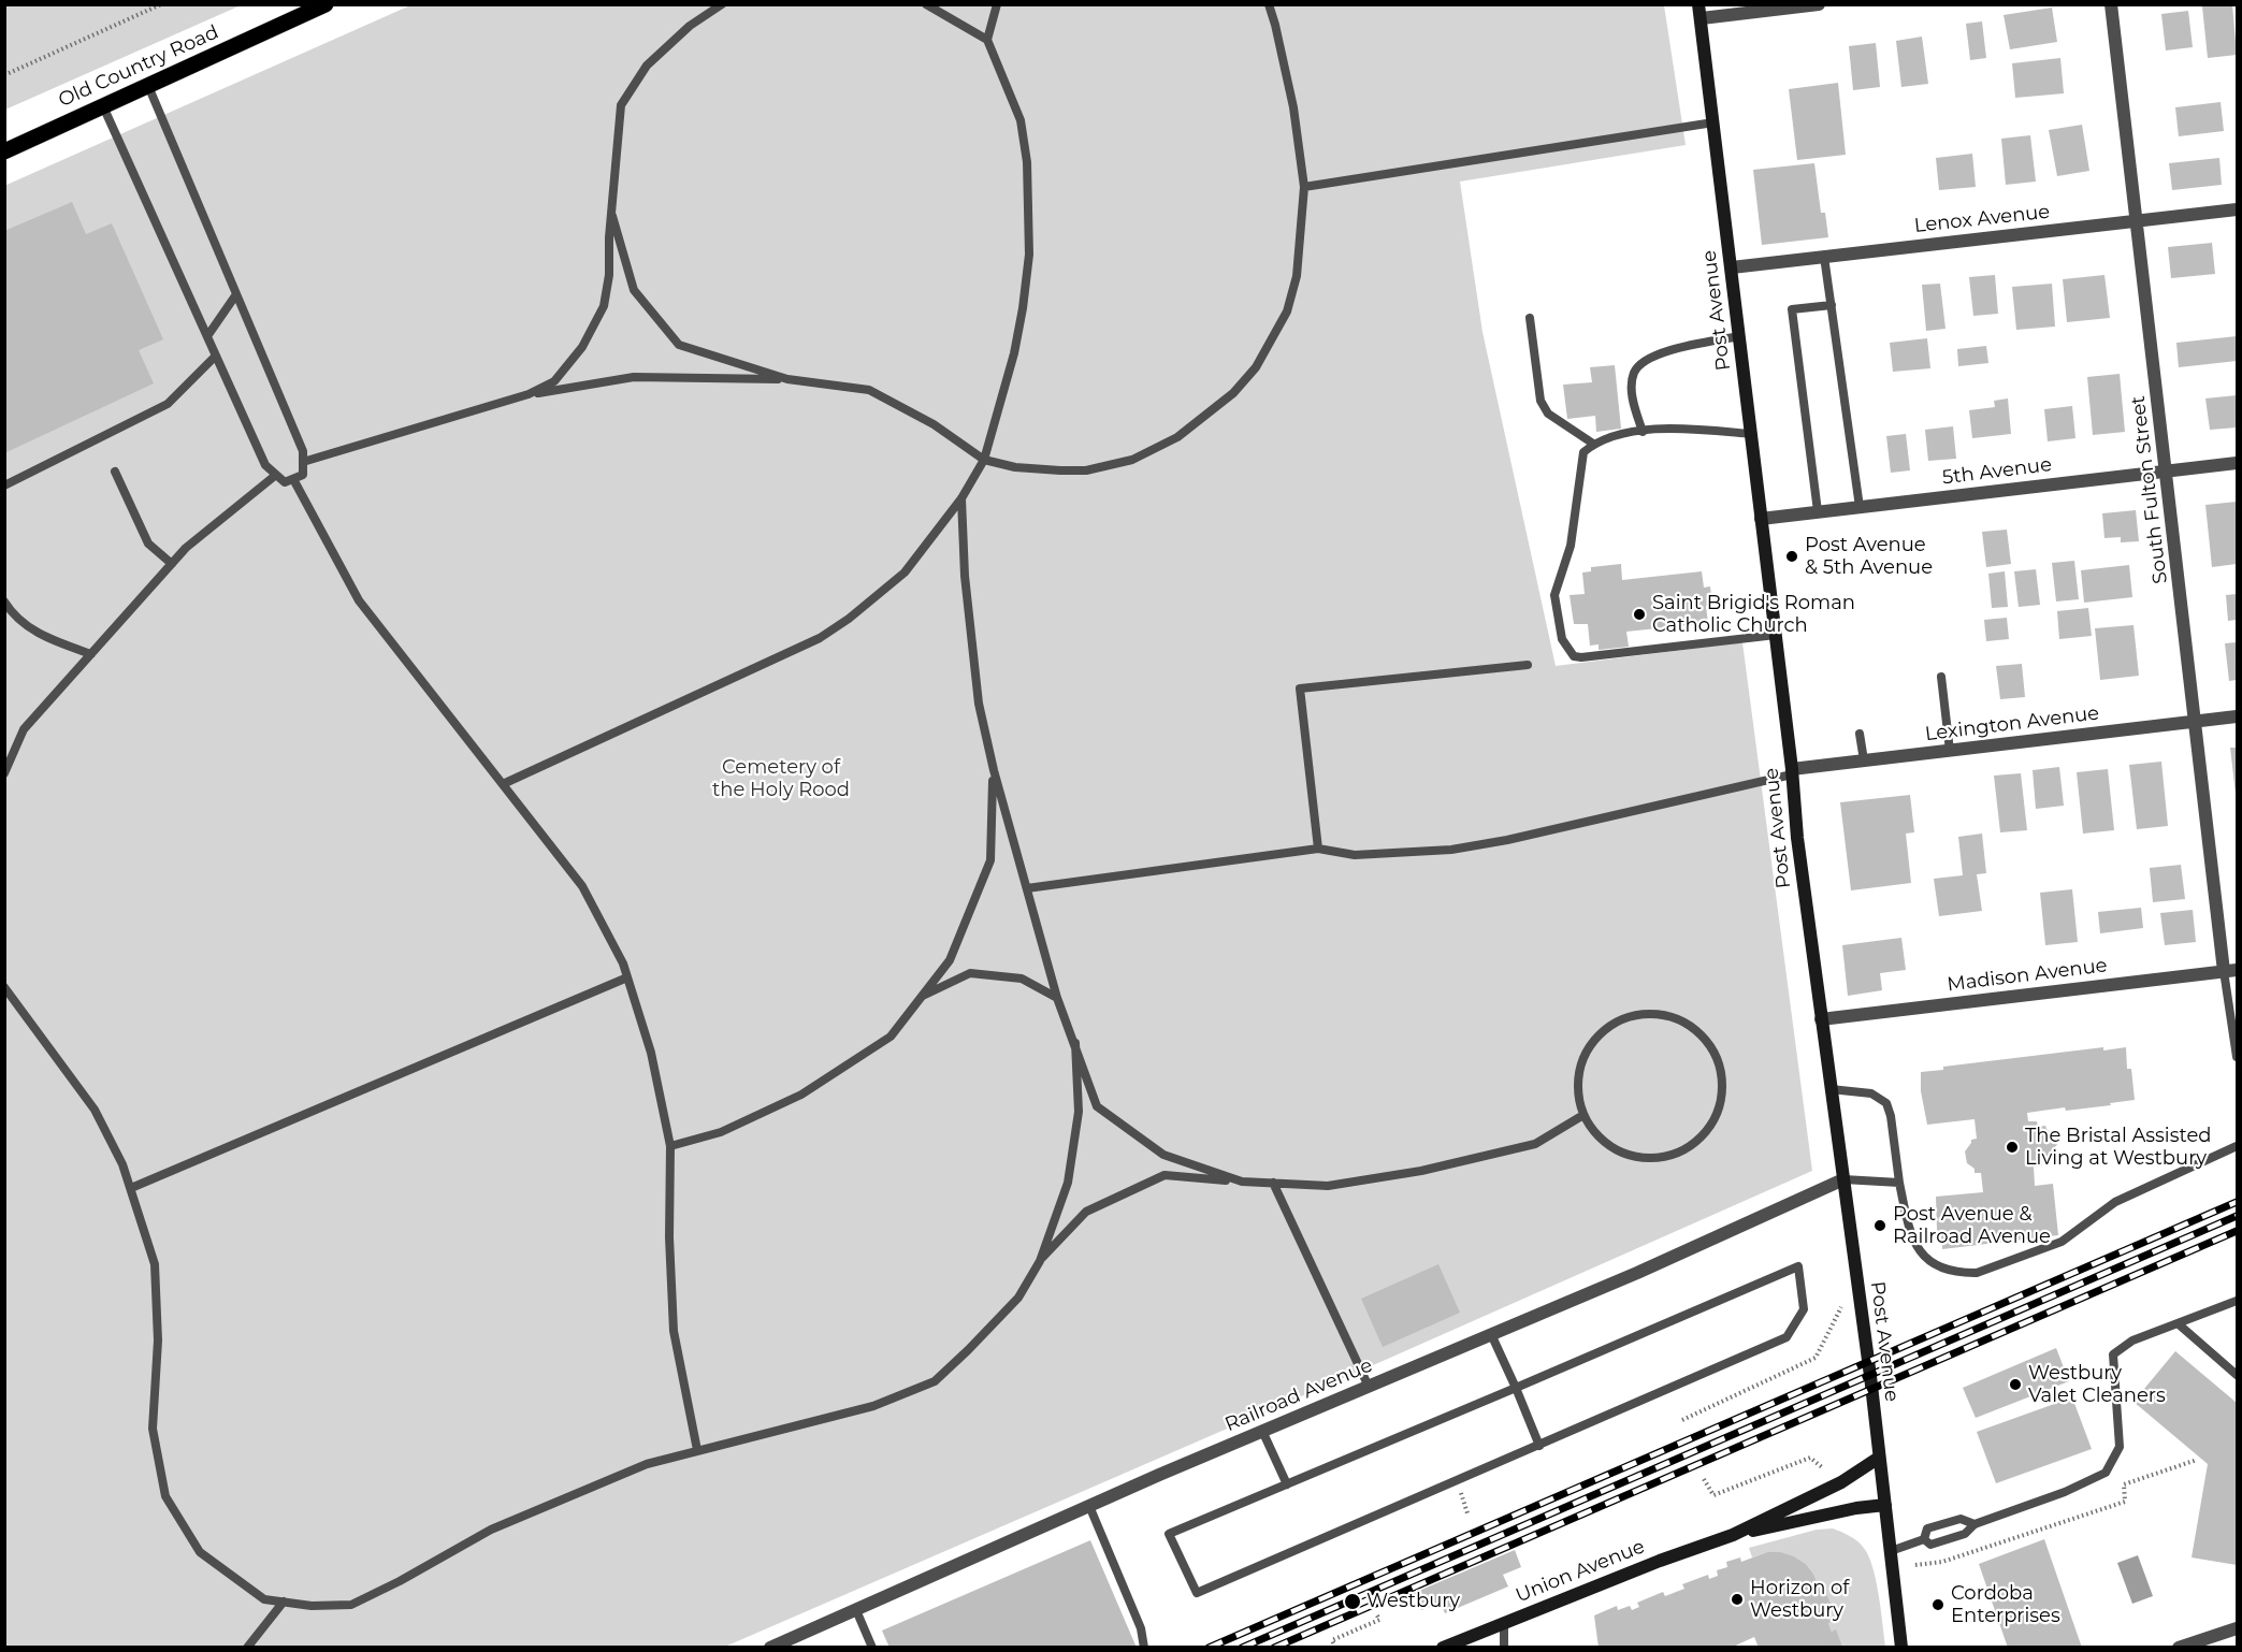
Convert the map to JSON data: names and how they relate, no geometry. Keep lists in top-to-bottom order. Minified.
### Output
{"streets":{"main road":["Old Country Road","Post Avenue","Union Avenue"],"street":["Lenox Avenue","5th Avenue","South Fulton Street","Lexington Avenue","Madison Avenue","Railroad Avenue"]},"crossings":[["Lenox Avenue","Post Avenue"],["Lenox Avenue","South Fulton Street"],["Post Avenue","5th Avenue"],["Post Avenue","Lexington Avenue"],["Post Avenue","Madison Avenue"],["Post Avenue","Railroad Avenue"],["Post Avenue","Union Avenue"],["5th Avenue","South Fulton Street"],["South Fulton Street","Lexington Avenue"],["South Fulton Street","Madison Avenue"]],"parks":["Cemetery of the Holy Rood"],"places":["Post Avenue & 5th Avenue","Saint Brigid's Roman Catholic Church","The Bristal Assisted Living at Westbury","Post Avenue & Railroad Avenue","Westbury Valet Cleaners","Horizon of Westbury","Westbury","Cordoba Enterprises"]}
